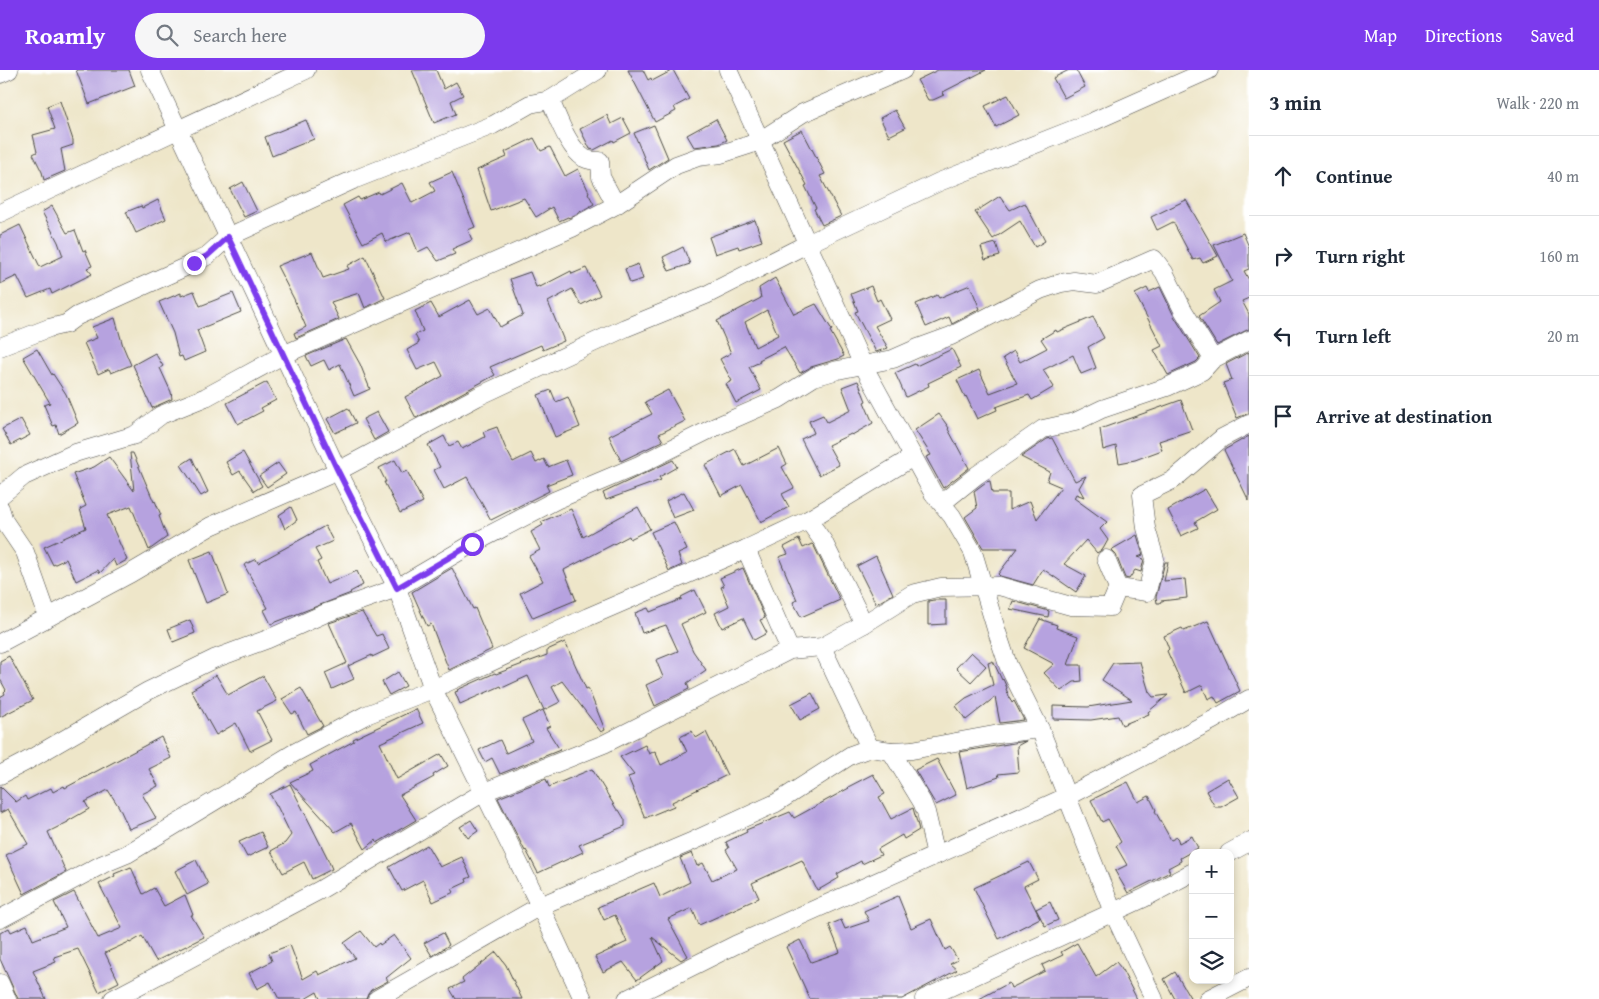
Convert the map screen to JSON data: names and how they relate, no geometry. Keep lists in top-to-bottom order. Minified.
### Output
{"page":{"header":"Roamly","search":"Search here","nav":["Map","Directions","Saved"],"heading":["3 min","Walk · 220 m"],"list":[["Continue","40 m"],["Turn right","160 m"],["Turn left","20 m"],"Arrive at destination"],"map_buttons":["+","−"]}}
